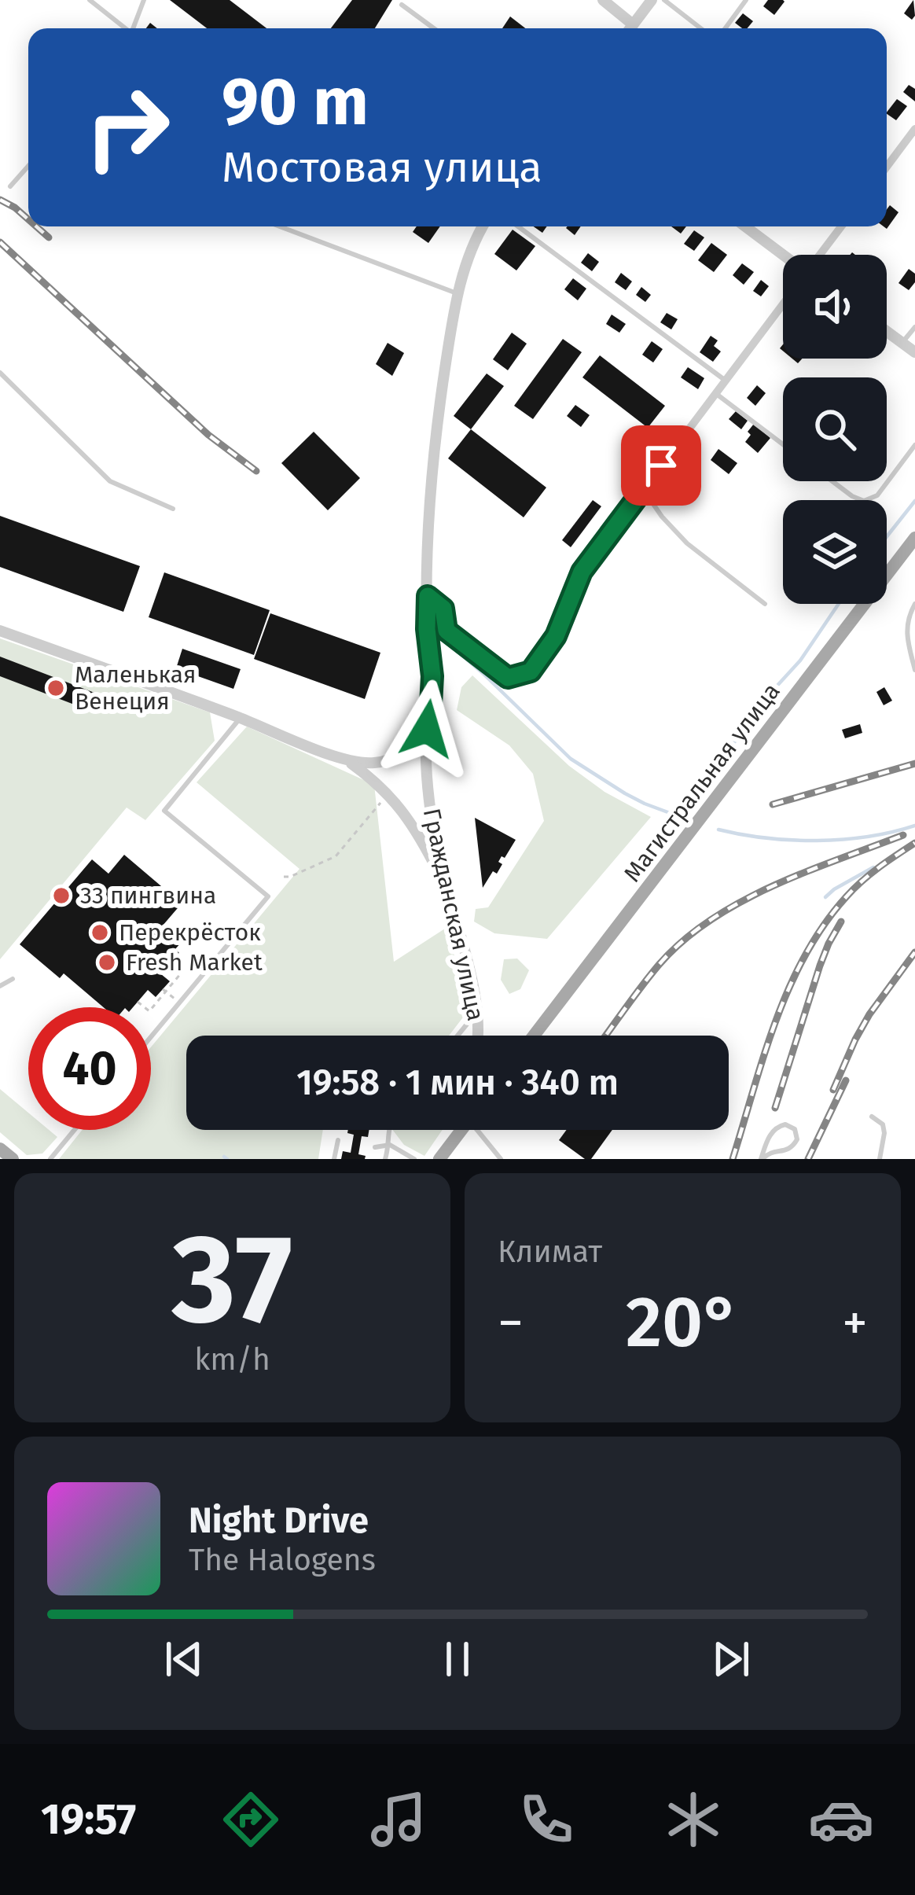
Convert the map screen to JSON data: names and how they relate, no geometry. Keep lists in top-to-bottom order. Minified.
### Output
{"streets":{"main road":["Магистральная улица"],"street":["Гражданская улица"]},"places":["Маленькая Венеция","33 пингвина","Перекрёсток","Fresh Market"],"page":{"turn":["90 m","Мостовая улица"],"limit":"40","trip":"19:58 · 1 мин · 340 m","tile":[["37","km/h"],"Климат"],"heat":["−","20°","+"],"song":["Night Drive","The Halogens"],"tabs":"19:57"}}
